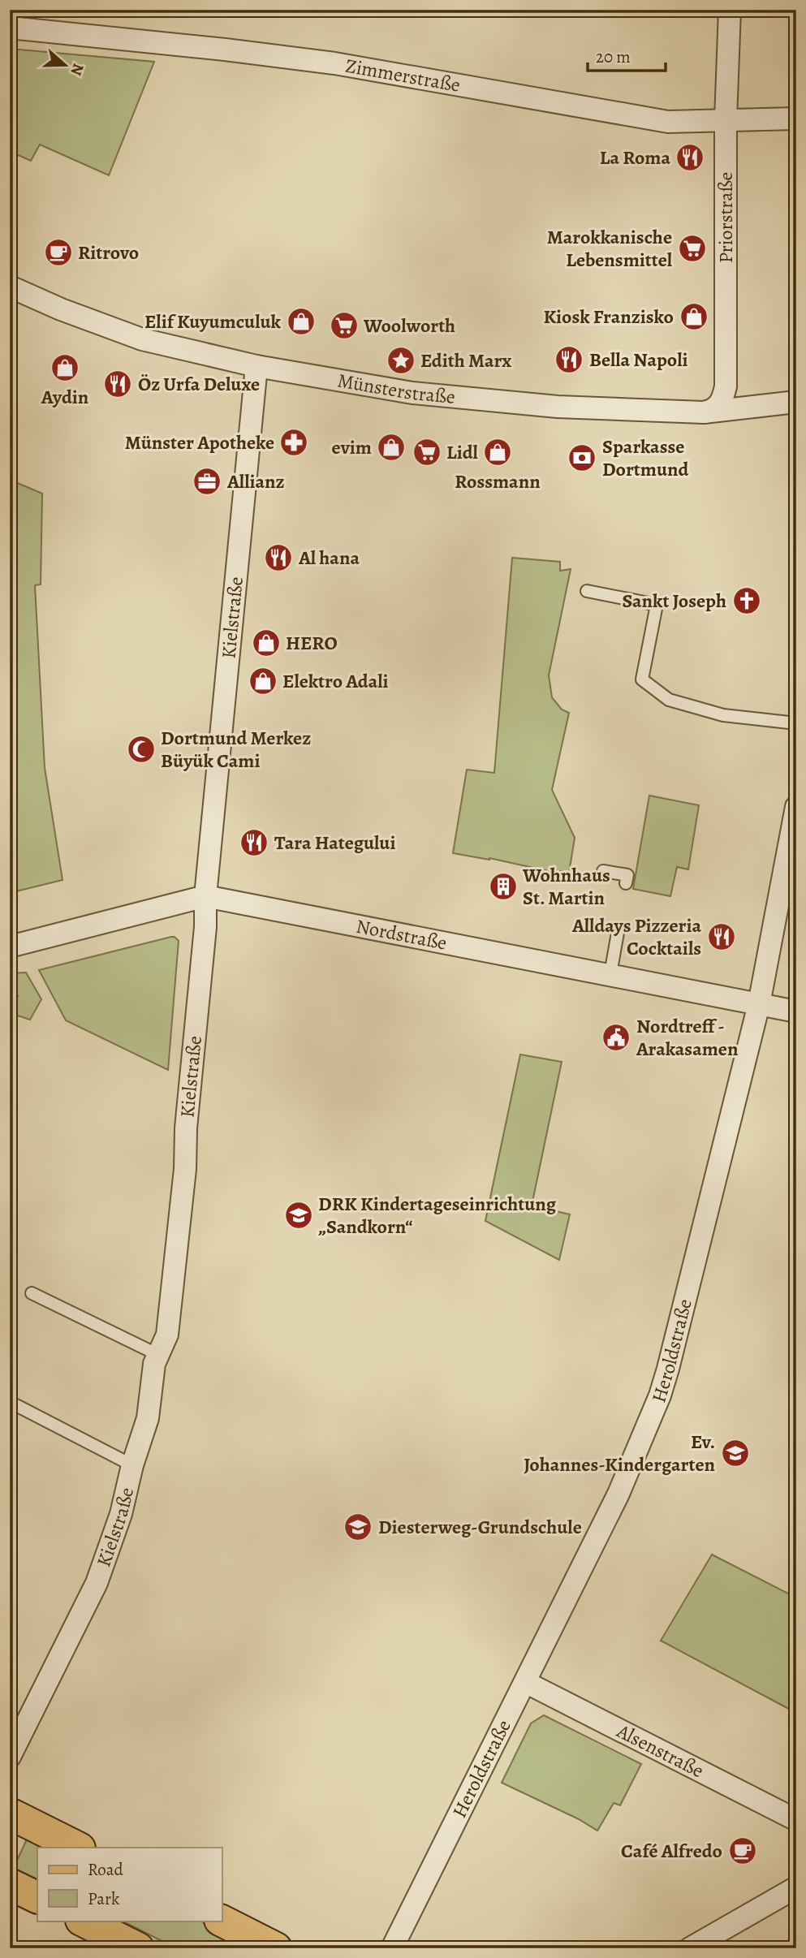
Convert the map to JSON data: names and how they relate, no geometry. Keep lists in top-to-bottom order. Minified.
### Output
{"streets":{"street":["Zimmerstraße","Priorstraße","Münsterstraße","Kielstraße","Nordstraße","Heroldstraße","Alsenstraße"]},"crossings":[["Zimmerstraße","Priorstraße"],["Priorstraße","Münsterstraße"],["Münsterstraße","Kielstraße"],["Kielstraße","Nordstraße"],["Nordstraße","Heroldstraße"],["Heroldstraße","Alsenstraße"]],"places":{"restaurant":["La Roma","Bella Napoli","Öz Urfa Deluxe","Al hana","Tara Hategului","Alldays Pizzeria Cocktails"],"supermarket":["Marokkanische Lebensmittel","Woolworth","Lidl"],"cafe":["Ritrovo","Café Alfredo"],"shop":["Kiosk Franzisko","Elif Kuyumculuk","Aydin","evim","Rossmann","HERO","Elektro Adali"],"place":["Edith Marx"],"pharmacy":["Münster Apotheke"],"bank":["Sparkasse Dortmund"],"office":["Allianz"],"church":["Sankt Joseph"],"mosque":["Dortmund Merkez Büyük Cami"],"building":["Wohnhaus St. Martin"],"public building":["Nordtreff - Arakasamen"],"school or university":["DRK Kindertageseinrichtung „Sandkorn“","Ev. Johannes-Kindergarten","Diesterweg-Grundschule"]},"legend":["Road","Park"],"scale_bar":"20 m","north":"right"}
